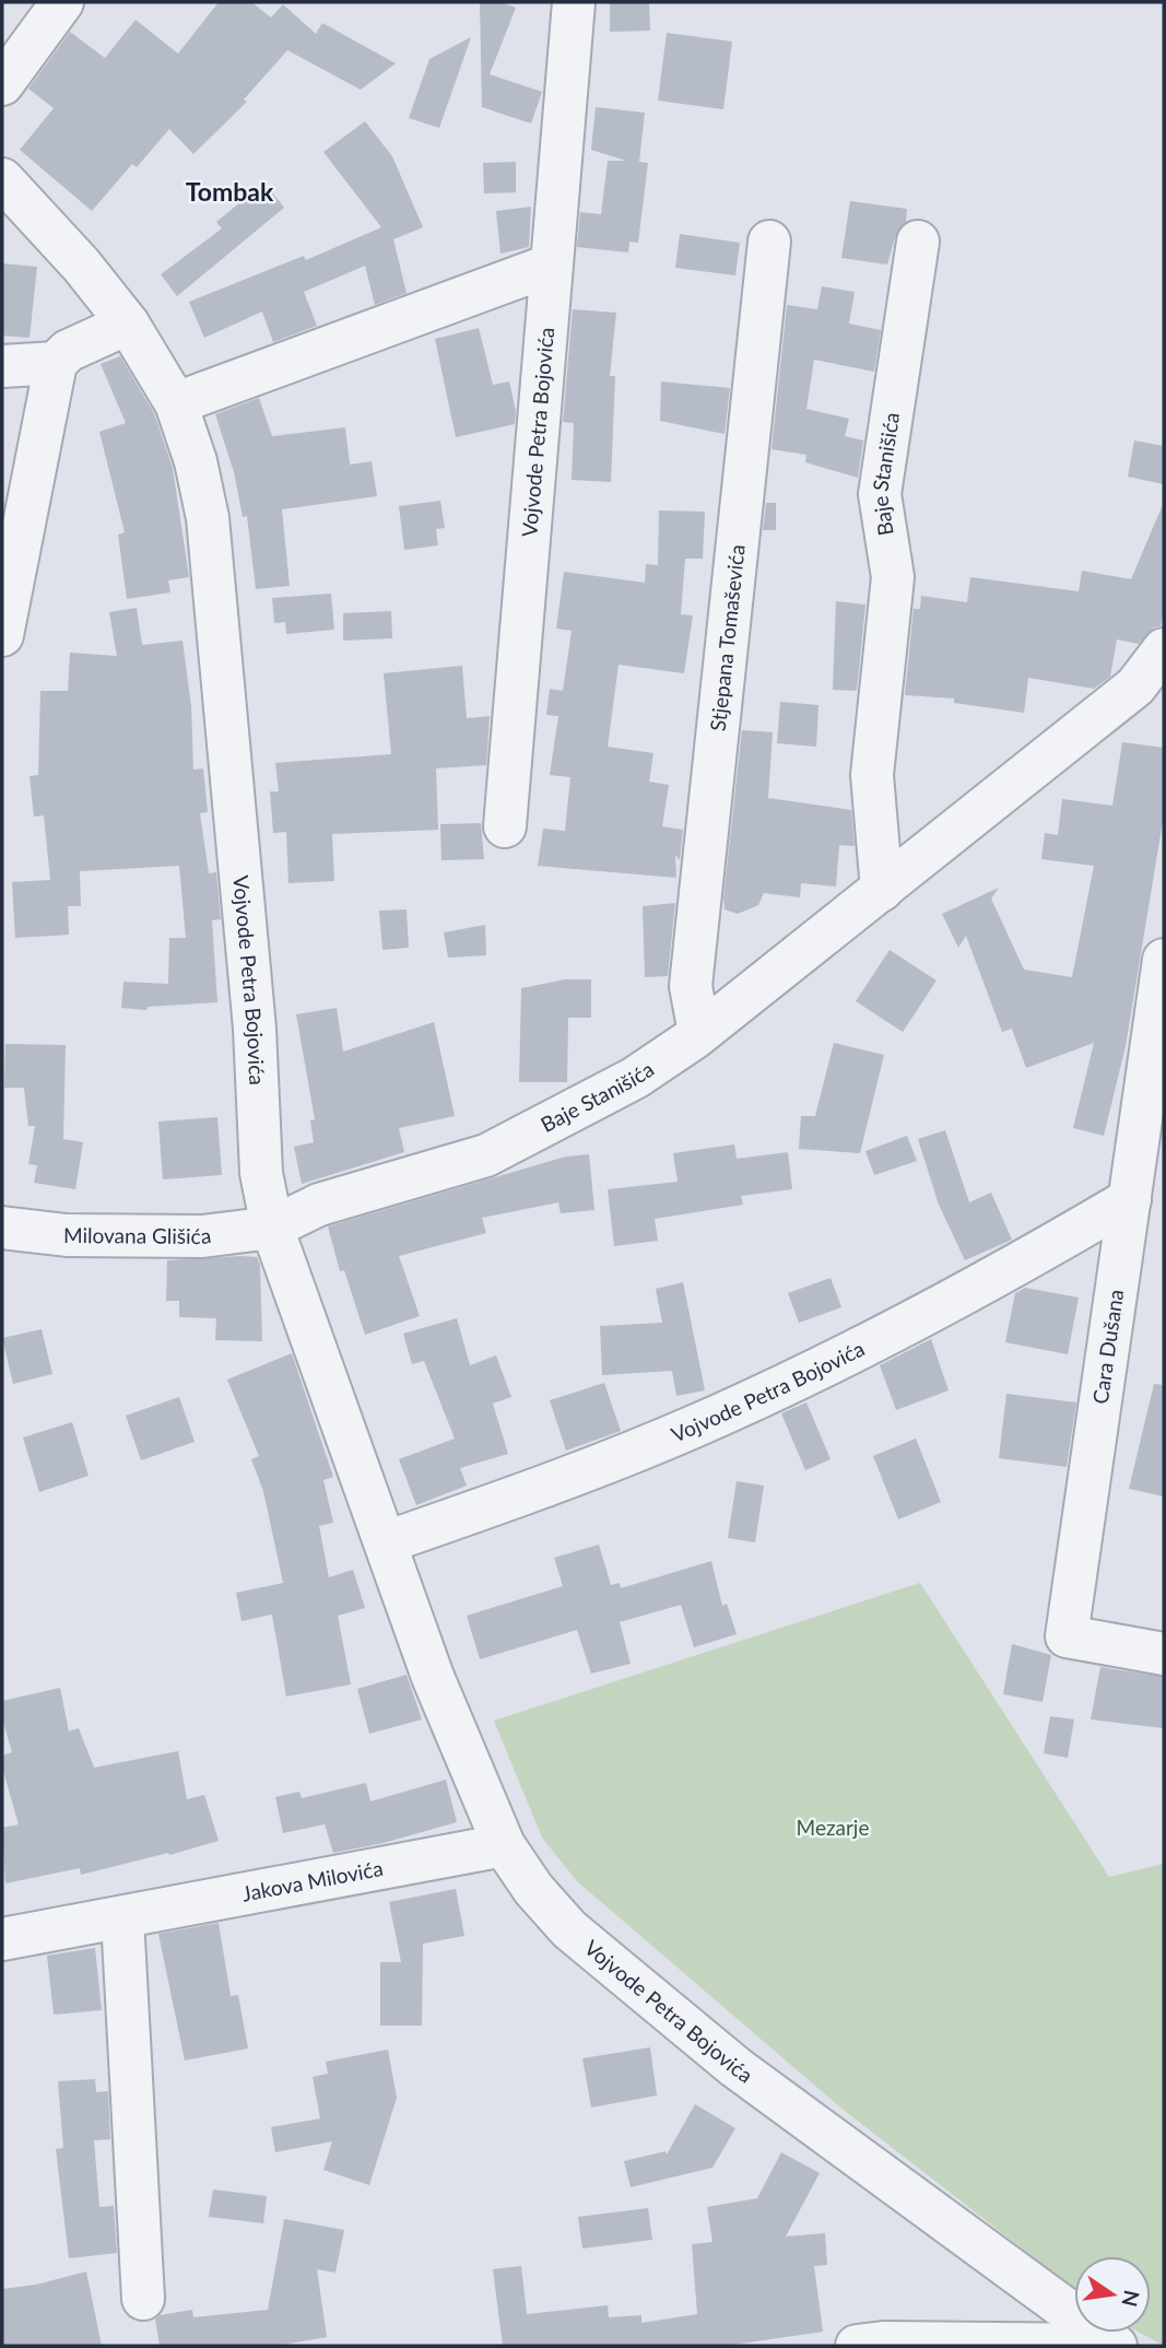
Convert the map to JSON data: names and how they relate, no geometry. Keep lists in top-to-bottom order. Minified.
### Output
{"streets":{"street":["Vojvode Petra Bojovića","Baje Stanišića","Stjepana Tomaševića","Milovana Glišića","Cara Dušana","Jakova Milovića"]},"crossings":[["Vojvode Petra Bojovića","Baje Stanišića"],["Vojvode Petra Bojovića","Milovana Glišića"],["Vojvode Petra Bojovića","Cara Dušana"],["Vojvode Petra Bojovića","Jakova Milovića"],["Baje Stanišića","Stjepana Tomaševića"],["Baje Stanišića","Milovana Glišića"]],"districts":["Tombak"],"parks":["Mezarje"],"north":"right"}
